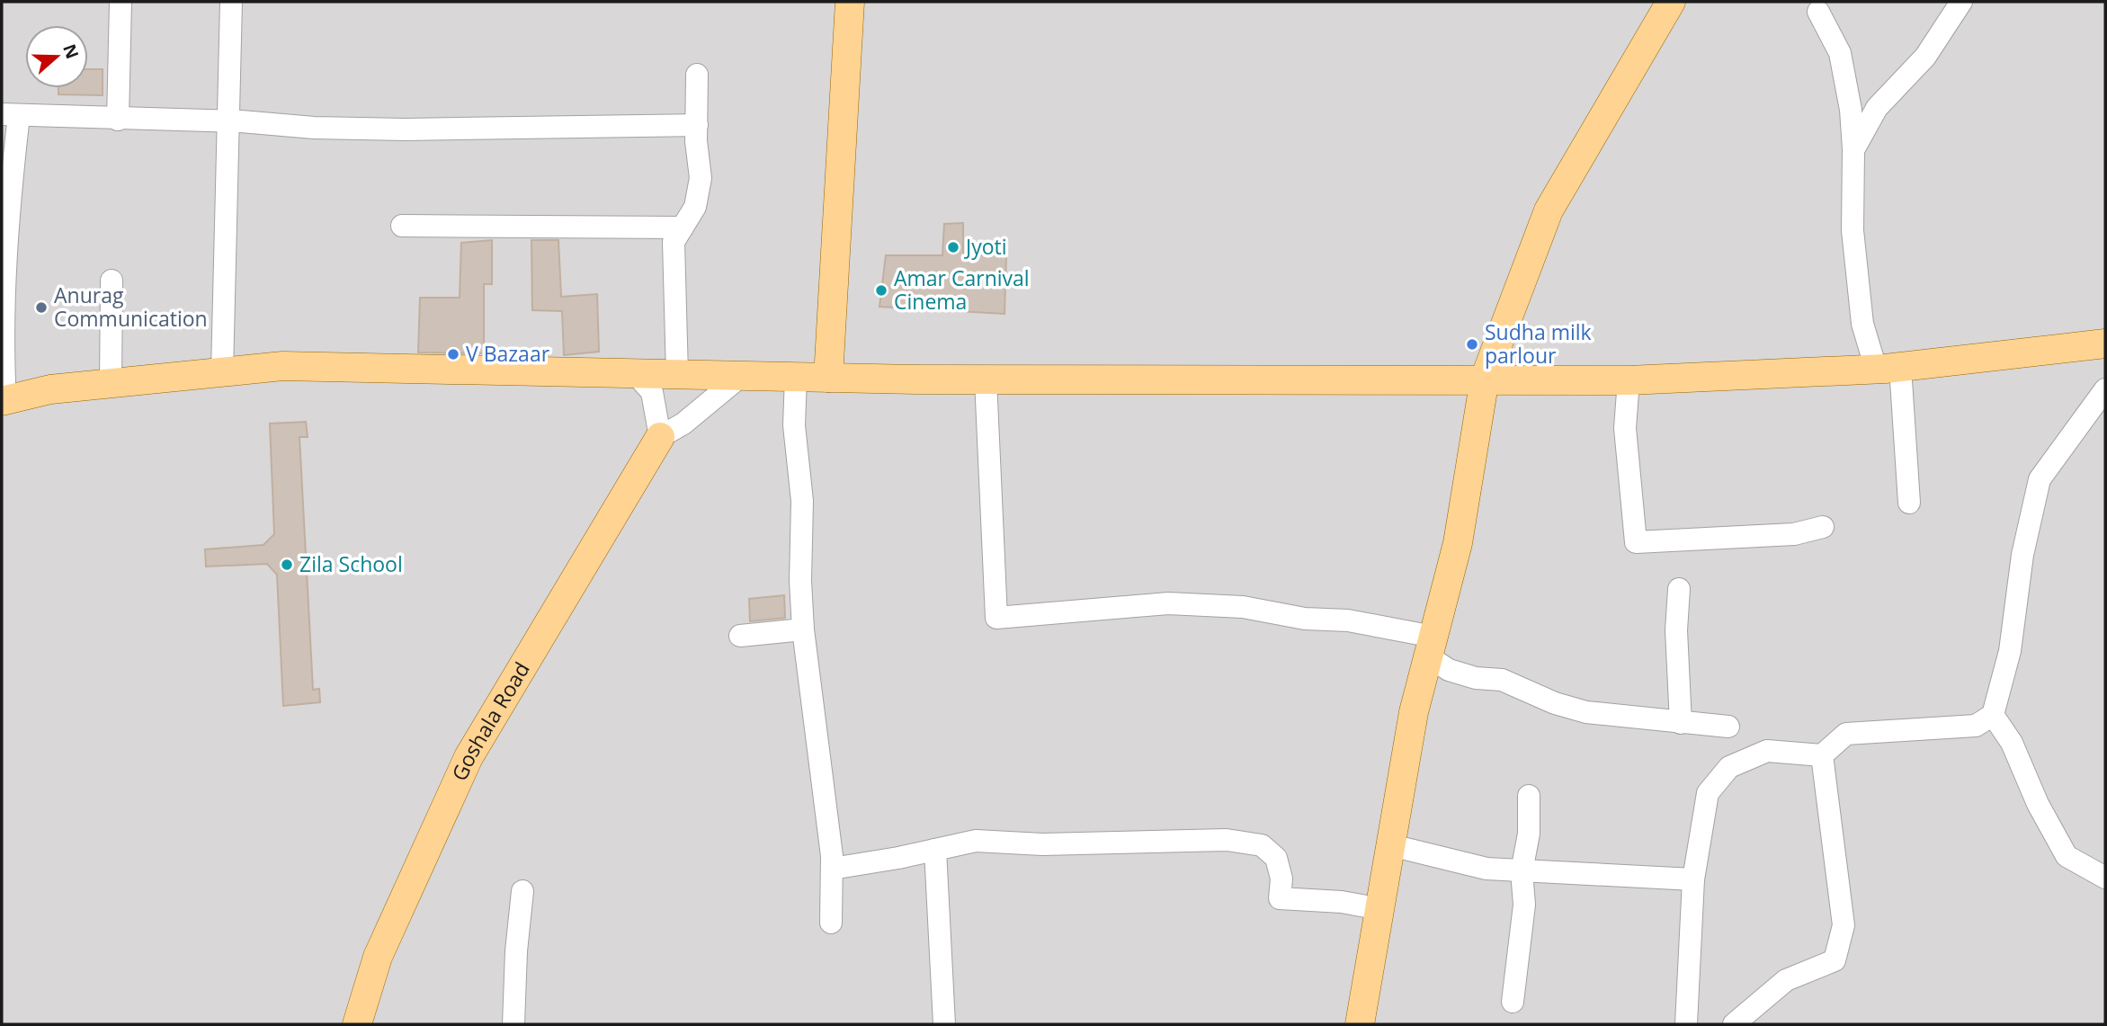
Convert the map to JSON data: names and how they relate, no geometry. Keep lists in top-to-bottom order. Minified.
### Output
{"streets":{"main road":["Goshala Road"]},"places":["Jyoti","Amar Carnival Cinema","Anurag Communication","Sudha milk parlour","V Bazaar","Zila School"],"north":"right"}
